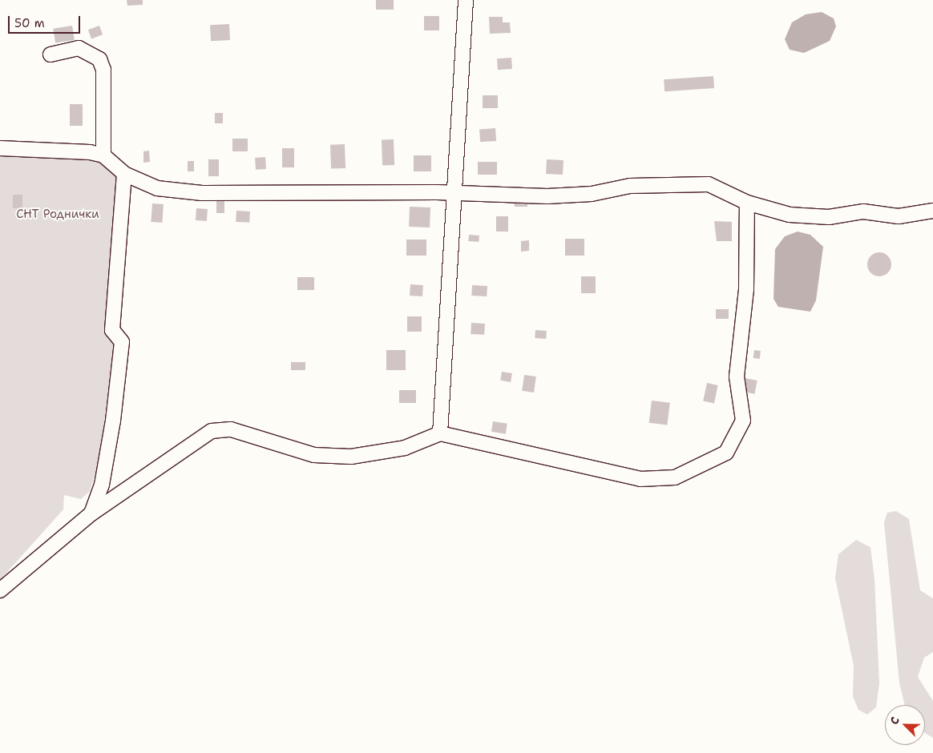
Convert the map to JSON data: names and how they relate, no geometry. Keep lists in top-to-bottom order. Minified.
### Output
{"parks":["СНТ Роднички"],"scale_bar":"50 m","north":"top left"}
